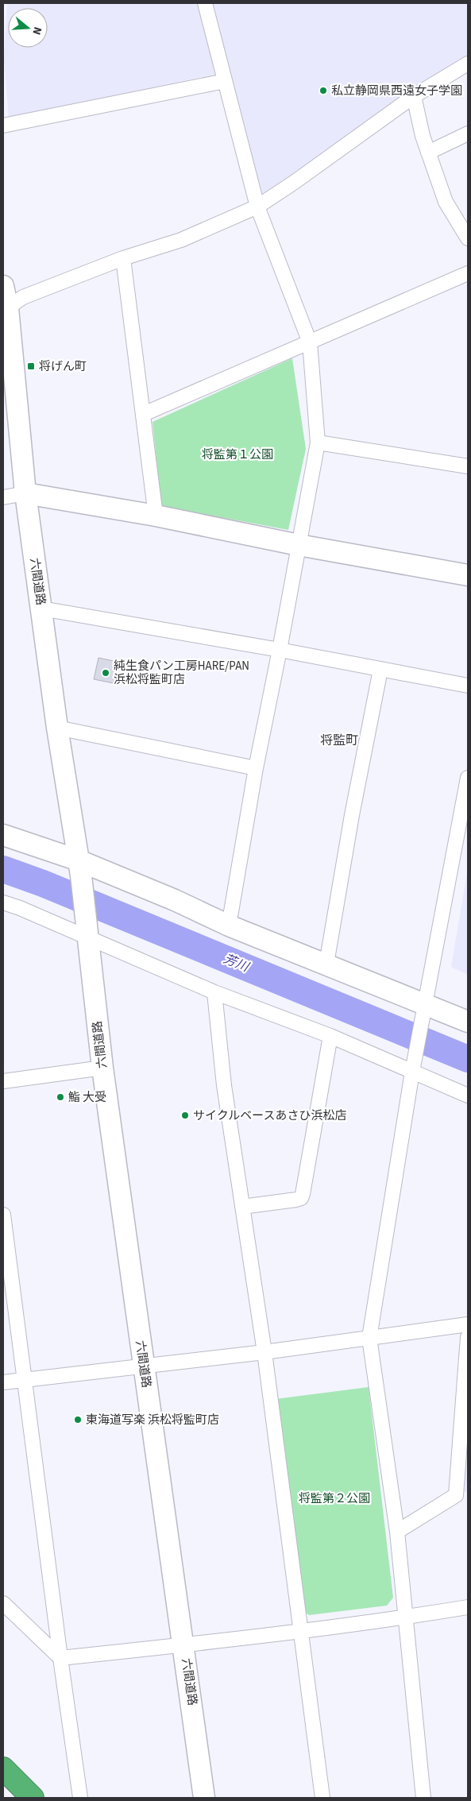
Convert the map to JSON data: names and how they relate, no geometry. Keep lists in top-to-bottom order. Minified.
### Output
{"streets":{"street":["六間道路"]},"districts":["将監町"],"water":["芳川"],"parks":["将監第１公園","将監第２公園"],"places":{"other":["私立静岡県西遠女子学園","純生食パン工房HARE/PAN 浜松将監町店","鮨 大受","サイクルベースあさひ浜松店","東海道写楽 浜松将監町店"],"transit":["将げん町"]},"north":"right"}
